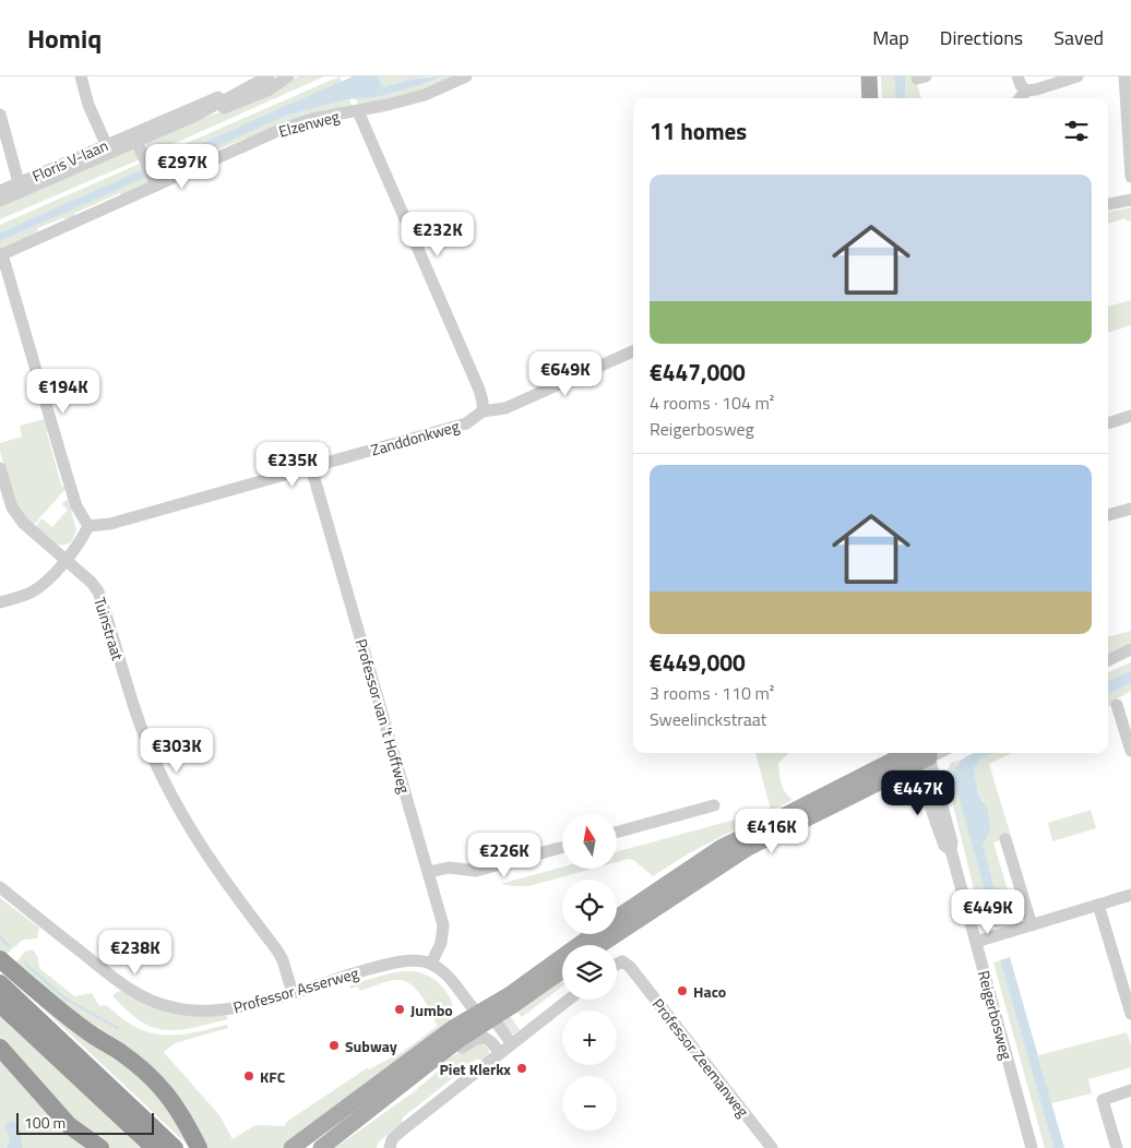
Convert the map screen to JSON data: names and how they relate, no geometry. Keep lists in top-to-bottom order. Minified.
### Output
{"streets":{"street":["Elzenweg","Floris V-laan","Zanddonkweg","Tuinstraat","Professor van 't Hoffweg","Professor Asserweg","Reigerbosweg","Professor Zeemanweg"]},"crossings":[["Zanddonkweg","Professor van 't Hoffweg"],["Tuinstraat","Professor Asserweg"],["Professor van 't Hoffweg","Professor Asserweg"]],"places":["Haco","Jumbo","Subway","Piet Klerkx","KFC"],"scale_bar":"100 m","north":"top","page":{"header":"Homiq","nav":["Map","Directions","Saved"],"heading":"11 homes","price":["€297K","€232K","€649K","€194K","€235K","€303K","€447K","€416K","€226K","€449K","€238K"],"list":[{"name":"€447,000","note":"4 rooms · 104 m² · Reigerbosweg"},{"name":"€449,000","note":"3 rooms · 110 m² · Sweelinckstraat"}],"map_buttons":["+","−"],"scale":"100 m"}}
